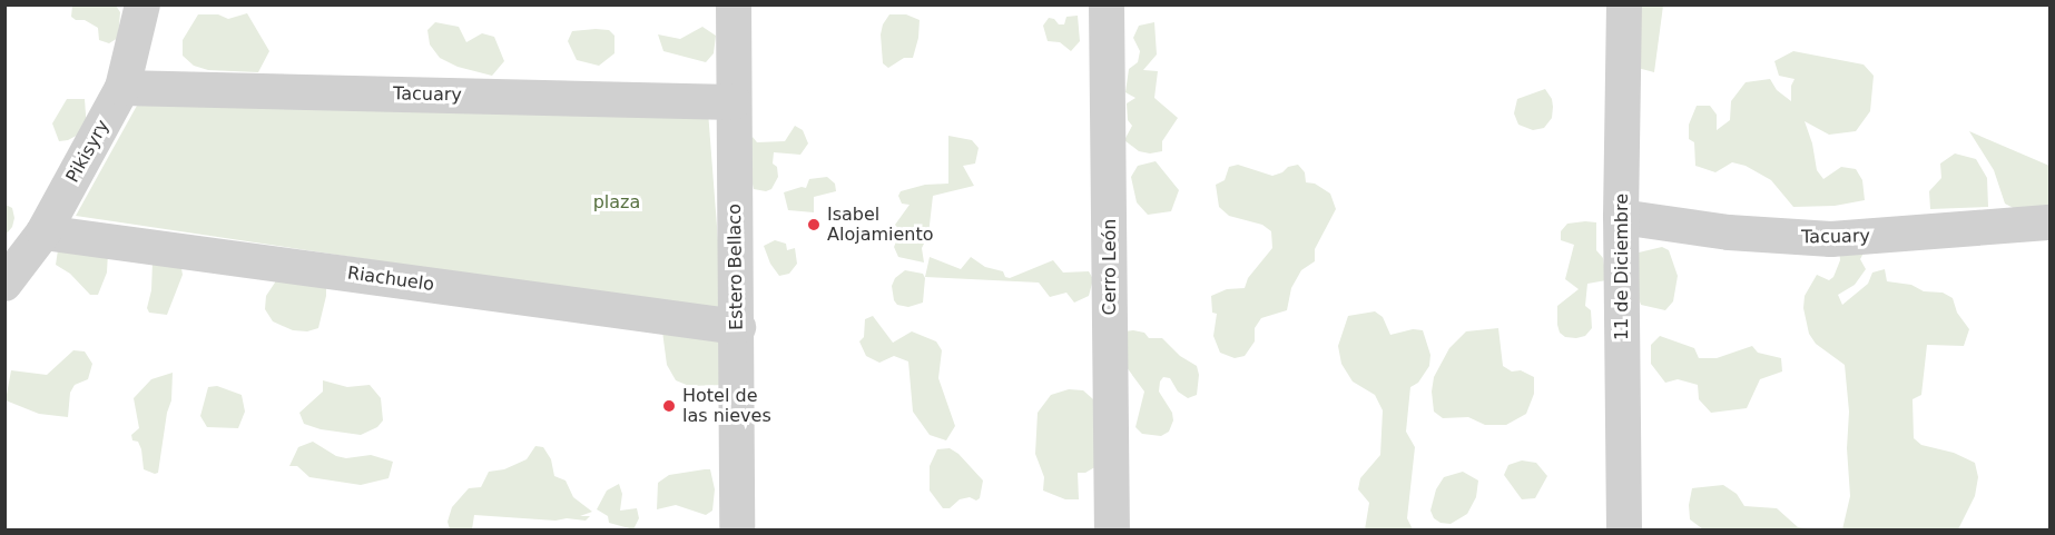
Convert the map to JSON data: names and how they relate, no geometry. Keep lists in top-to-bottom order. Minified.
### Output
{"streets":{"street":["Tacuary","Pikisyry","Estero Bellaco","Cerro León","11 de Diciembre","Riachuelo"]},"crossings":[["Tacuary","Pikisyry"],["Tacuary","Estero Bellaco"],["Tacuary","11 de Diciembre"],["Pikisyry","Riachuelo"],["Estero Bellaco","Riachuelo"]],"parks":["plaza"],"places":["Isabel Alojamiento","Hotel de las nieves"]}
